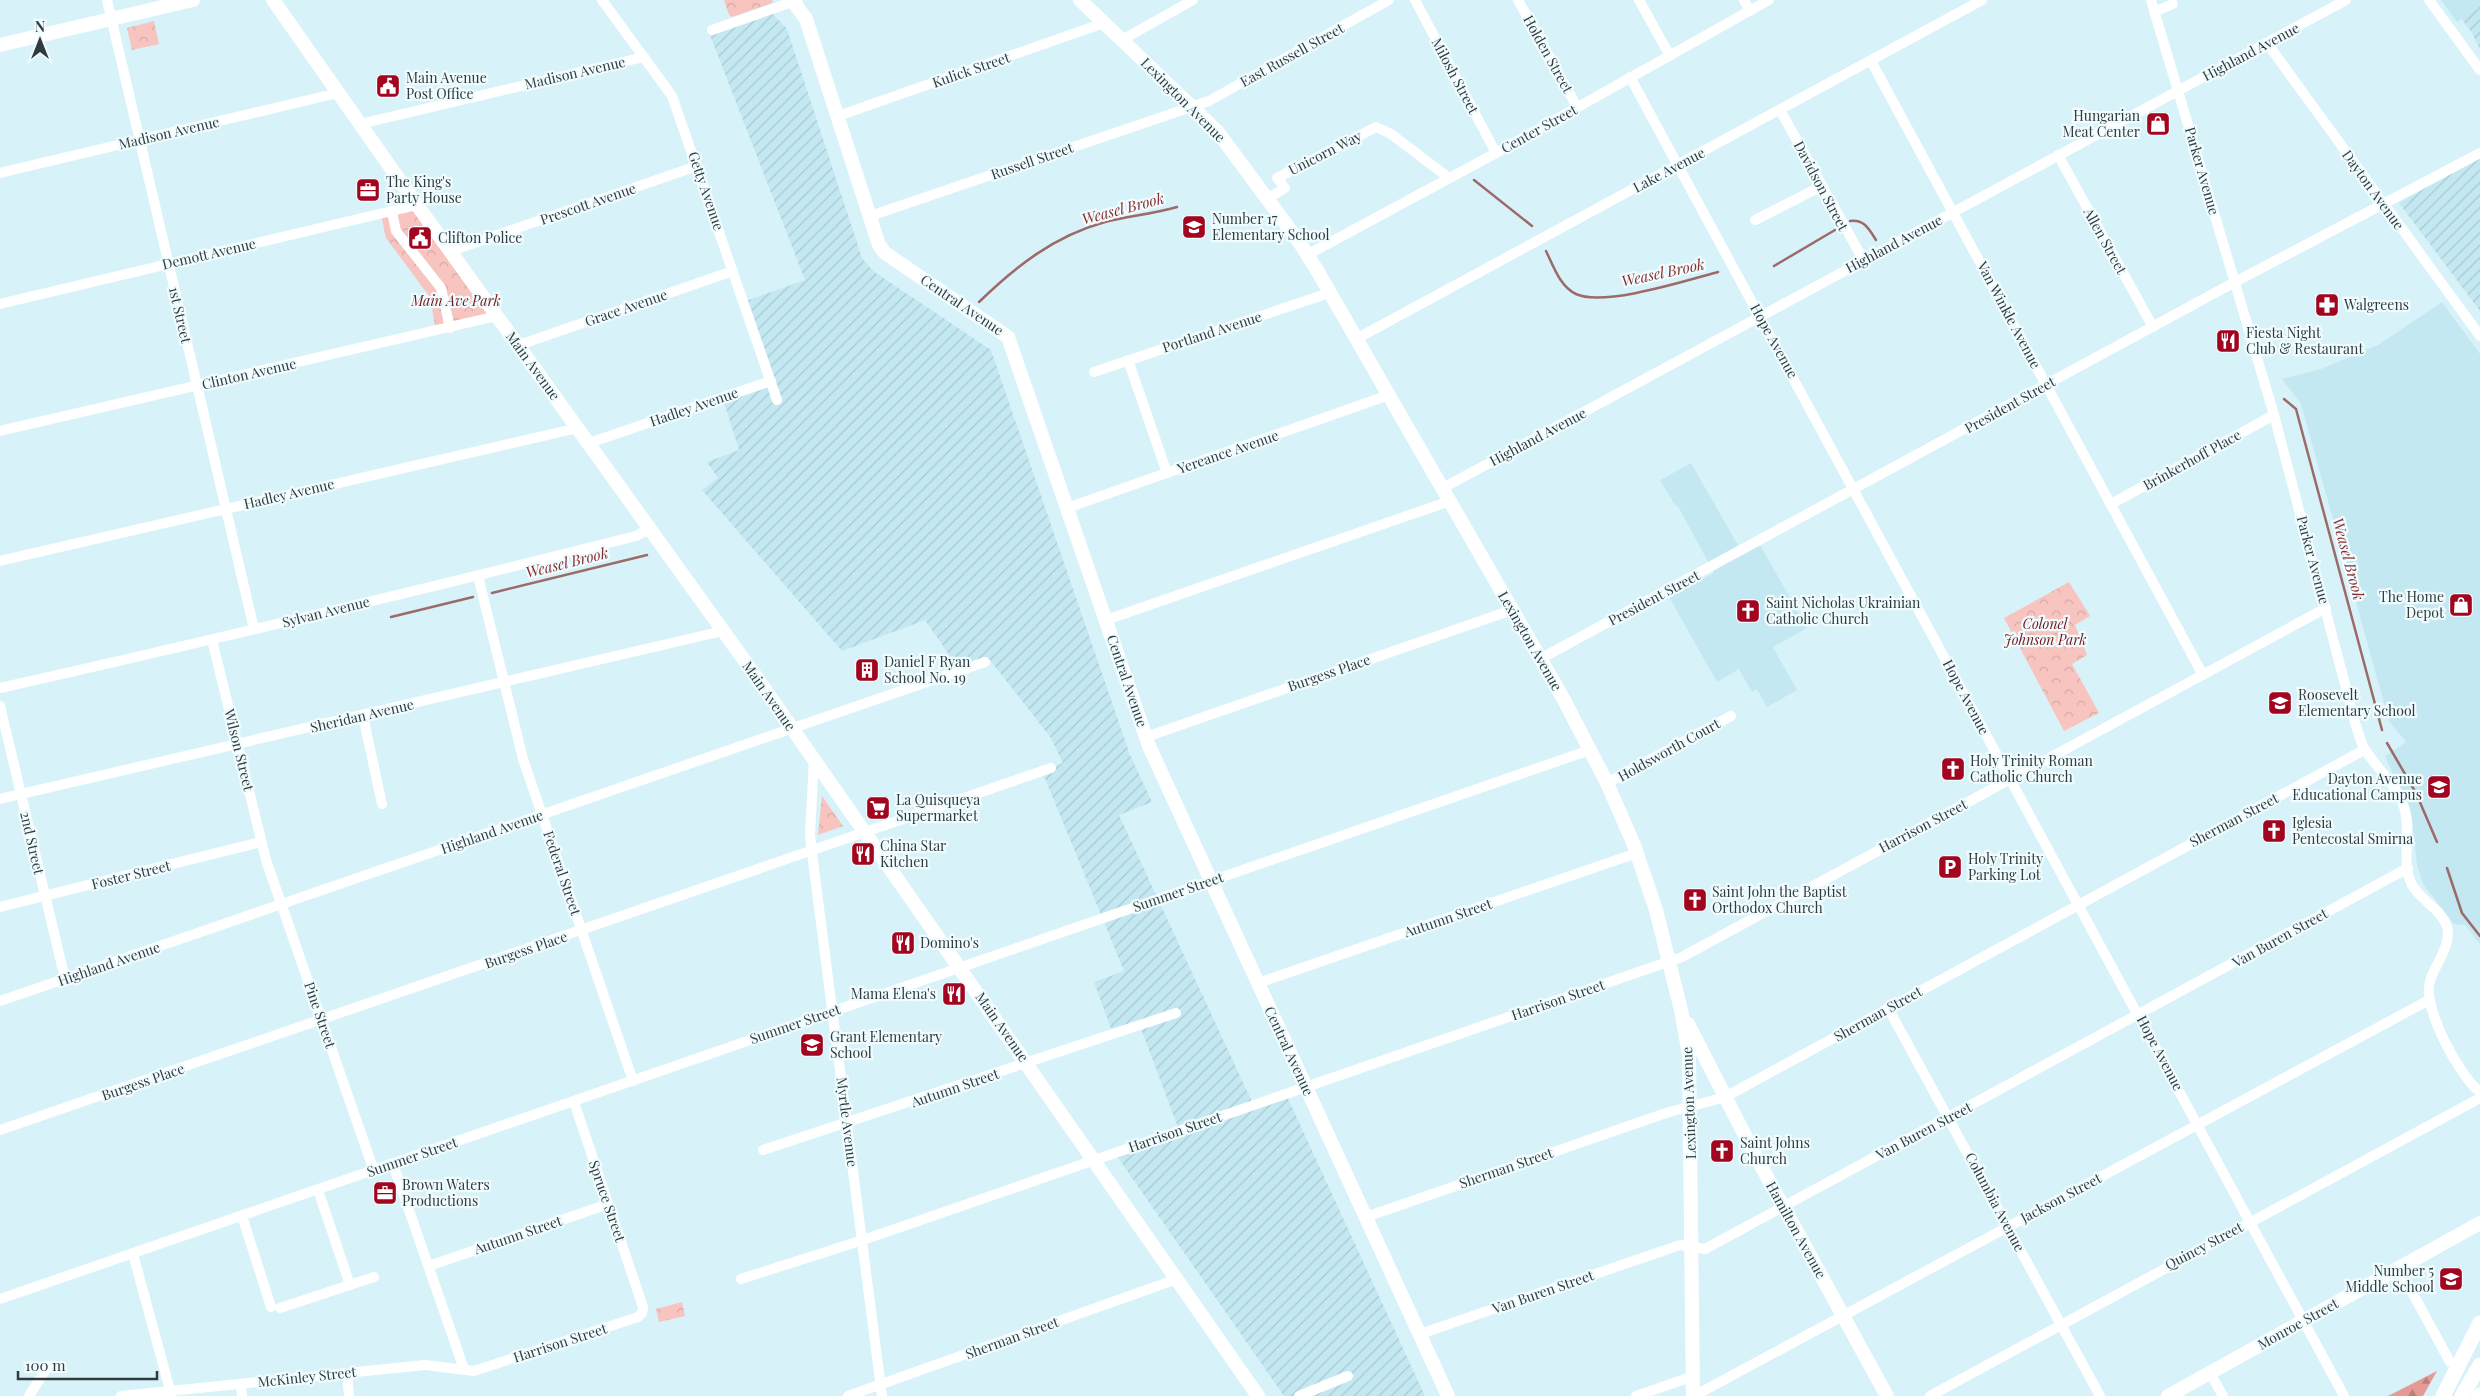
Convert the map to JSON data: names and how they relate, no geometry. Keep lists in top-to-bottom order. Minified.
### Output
{"streets":{"main road":["Lexington Avenue","Central Avenue","Main Avenue","Hamilton Avenue","Monroe Street"],"street":["Highland Avenue","Holden Street","East Russell Street","Kulick Street","Madison Avenue","Milosh Street","Center Street","Unicorn Way","Russell Street","Lake Avenue","Parker Avenue","Davidson Street","Dayton Avenue","Getty Avenue","Prescott Avenue","Allen Street","Demott Avenue","Grace Avenue","1st Street","Van Winkle Avenue","Portland Avenue","Hope Avenue","Clinton Avenue","President Street","Hadley Avenue","Yereance Avenue","Brinkerhoff Place","Sylvan Avenue","Burgess Place","Sheridan Avenue","Wilson Street","Holdsworth Court","Sherman Street","Harrison Street","2nd Street","Federal Street","Foster Street","Summer Street","Autumn Street","Van Buren Street","Pine Street","Myrtle Avenue","Jackson Street","Spruce Street","Columbia Avenue","Quincy Street","McKinley Street"]},"crossings":[["Highland Avenue","Lexington Avenue"],["Highland Avenue","Parker Avenue"],["Highland Avenue","Davidson Street"],["Highland Avenue","Dayton Avenue"],["Highland Avenue","Allen Street"],["Highland Avenue","Van Winkle Avenue"],["Highland Avenue","Hope Avenue"],["Highland Avenue","Main Avenue"],["Highland Avenue","2nd Street"],["Highland Avenue","Federal Street"],["Highland Avenue","Pine Street"],["Holden Street","Center Street"],["East Russell Street","Lexington Avenue"],["East Russell Street","Russell Street"],["Kulick Street","Lexington Avenue"],["Kulick Street","Central Avenue"],["Madison Avenue","Getty Avenue"],["Madison Avenue","1st Street"],["Madison Avenue","Main Avenue"],["Milosh Street","Center Street"],["Lexington Avenue","Center Street"],["Lexington Avenue","Unicorn Way"],["Lexington Avenue","Russell Street"],["Lexington Avenue","Lake Avenue"],["Lexington Avenue","Portland Avenue"],["Lexington Avenue","President Street"],["Lexington Avenue","Yereance Avenue"],["Lexington Avenue","Burgess Place"],["Lexington Avenue","Holdsworth Court"],["Lexington Avenue","Sherman Street"],["Lexington Avenue","Harrison Street"],["Lexington Avenue","Summer Street"],["Lexington Avenue","Autumn Street"],["Lexington Avenue","Van Buren Street"],["Lexington Avenue","Jackson Street"],["Lexington Avenue","Hamilton Avenue"],["Center Street","Unicorn Way"],["Center Street","Hope Avenue"],["Russell Street","Central Avenue"],["Lake Avenue","Davidson Street"],["Lake Avenue","Van Winkle Avenue"],["Lake Avenue","Hope Avenue"],["Parker Avenue","President Street"],["Parker Avenue","Brinkerhoff Place"],["Parker Avenue","Sherman Street"],["Parker Avenue","Harrison Street"],["Parker Avenue","Van Buren Street"],["Parker Avenue","Jackson Street"],["Dayton Avenue","President Street"],["Getty Avenue","Prescott Avenue"],["Getty Avenue","Grace Avenue"],["Getty Avenue","Hadley Avenue"],["Prescott Avenue","Main Avenue"],["Allen Street","President Street"],["Demott Avenue","1st Street"],["Demott Avenue","Main Avenue"],["Central Avenue","Yereance Avenue"],["Central Avenue","Burgess Place"],["Central Avenue","Sherman Street"],["Central Avenue","Harrison Street"],["Central Avenue","Summer Street"],["Central Avenue","Autumn Street"],["Central Avenue","Van Buren Street"],["Grace Avenue","Main Avenue"],["1st Street","Clinton Avenue"],["1st Street","Hadley Avenue"],["1st Street","Sylvan Avenue"],["Van Winkle Avenue","President Street"],["Van Winkle Avenue","Brinkerhoff Place"],["Van Winkle Avenue","Harrison Street"],["Hope Avenue","President Street"],["Hope Avenue","Sherman Street"],["Hope Avenue","Harrison Street"],["Hope Avenue","Van Buren Street"],["Hope Avenue","Jackson Street"],["Hope Avenue","Quincy Street"],["Hope Avenue","Monroe Street"],["Main Avenue","Clinton Avenue"],["Main Avenue","Hadley Avenue"],["Main Avenue","Sylvan Avenue"],["Main Avenue","Burgess Place"],["Main Avenue","Sheridan Avenue"],["Main Avenue","Sherman Street"],["Main Avenue","Harrison Street"],["Main Avenue","Summer Street"],["Main Avenue","Autumn Street"],["Main Avenue","Myrtle Avenue"],["Sylvan Avenue","Wilson Street"],["Sylvan Avenue","Federal Street"],["Burgess Place","Federal Street"],["Burgess Place","Pine Street"],["Burgess Place","Myrtle Avenue"],["Sheridan Avenue","Wilson Street"],["Sheridan Avenue","2nd Street"],["Sheridan Avenue","Federal Street"],["Wilson Street","Foster Street"],["Wilson Street","Pine Street"],["Sherman Street","Myrtle Avenue"],["Sherman Street","Columbia Avenue"],["Sherman Street","Hamilton Avenue"],["Harrison Street","Myrtle Avenue"],["Harrison Street","Spruce Street"],["Harrison Street","McKinley Street"],["2nd Street","Foster Street"],["Federal Street","Summer Street"],["Summer Street","Pine Street"],["Summer Street","Myrtle Avenue"],["Summer Street","Spruce Street"],["Autumn Street","Myrtle Avenue"],["Autumn Street","Spruce Street"],["Van Buren Street","Columbia Avenue"],["Van Buren Street","Hamilton Avenue"],["Jackson Street","Columbia Avenue"],["Jackson Street","Hamilton Avenue"],["Columbia Avenue","Quincy Street"]],"water":["Weasel Brook"],"parks":["Main Ave Park","Colonel Johnson Park"],"places":{"public building":["Main Avenue Post Office","Clifton Police"],"shop":["Hungarian Meat Center","The Home Depot"],"office":["The King's Party House","Brown Waters Productions"],"school or university":["Number 17 Elementary School","Roosevelt Elementary School","Dayton Avenue Educational Campus","Grant Elementary School","Number 5 Middle School"],"pharmacy":["Walgreens"],"restaurant":["Fiesta Night Club & Restaurant","China Star Kitchen","Domino's","Mama Elena's"],"church":["Saint Nicholas Ukrainian Catholic Church","Holy Trinity Roman Catholic Church","Iglesia Pentecostal Smirna","Saint John the Baptist Orthodox Church","Saint Johns Church"],"building":["Daniel F Ryan School No. 19"],"supermarket":["La Quisqueya Supermarket"],"parking":["Holy Trinity Parking Lot"]},"scale_bar":"100 m","north":"top"}
